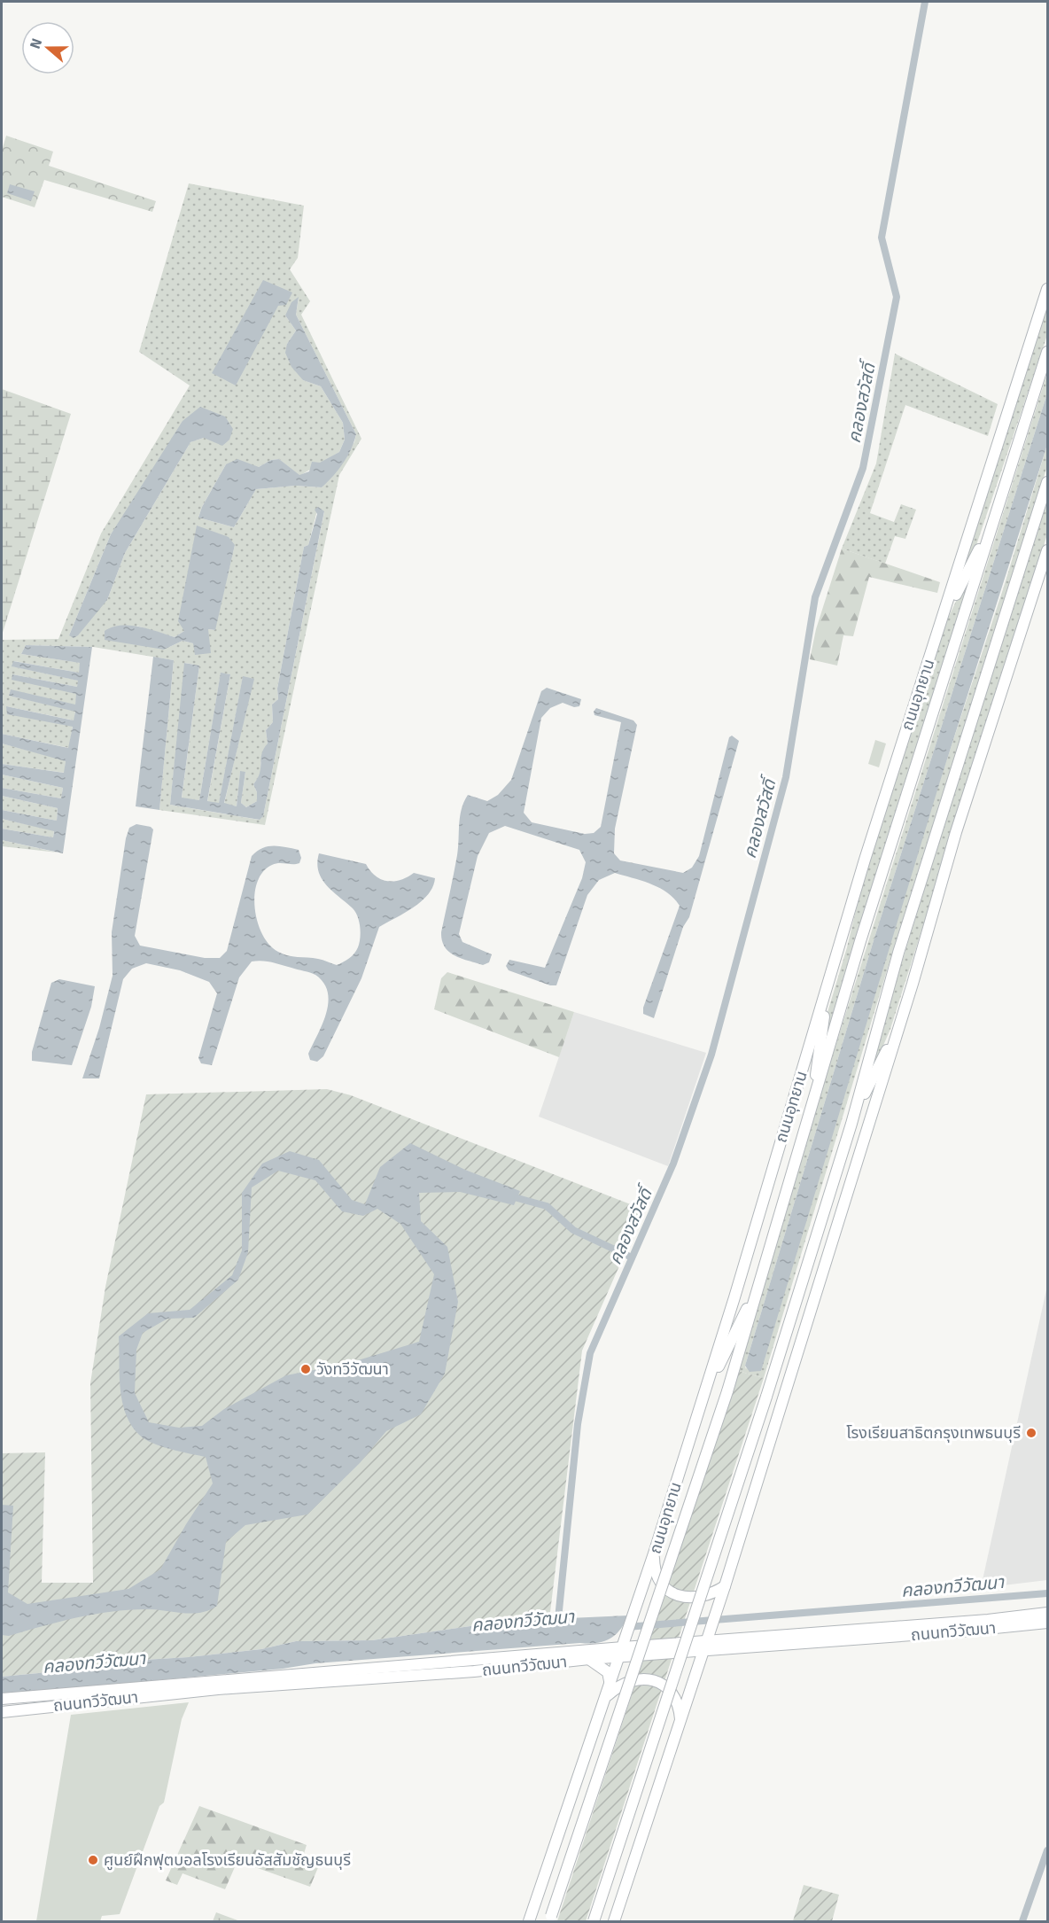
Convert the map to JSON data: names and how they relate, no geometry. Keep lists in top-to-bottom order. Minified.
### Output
{"streets":{"main road":["ถนนอุทยาน","ถนนทวีวัฒนา"]},"crossings":[["ถนนอุทยาน","ถนนทวีวัฒนา"]],"water":["คลองสวัสดิ์","คลองทวีวัฒนา"],"places":["วังทวีวัฒนา","โรงเรียนสาธิตกรุงเทพธนบุรี","ศูนย์ฝึกฟุตบอลโรงเรียนอัสสัมชัญธนบุรี"],"north":"left"}
